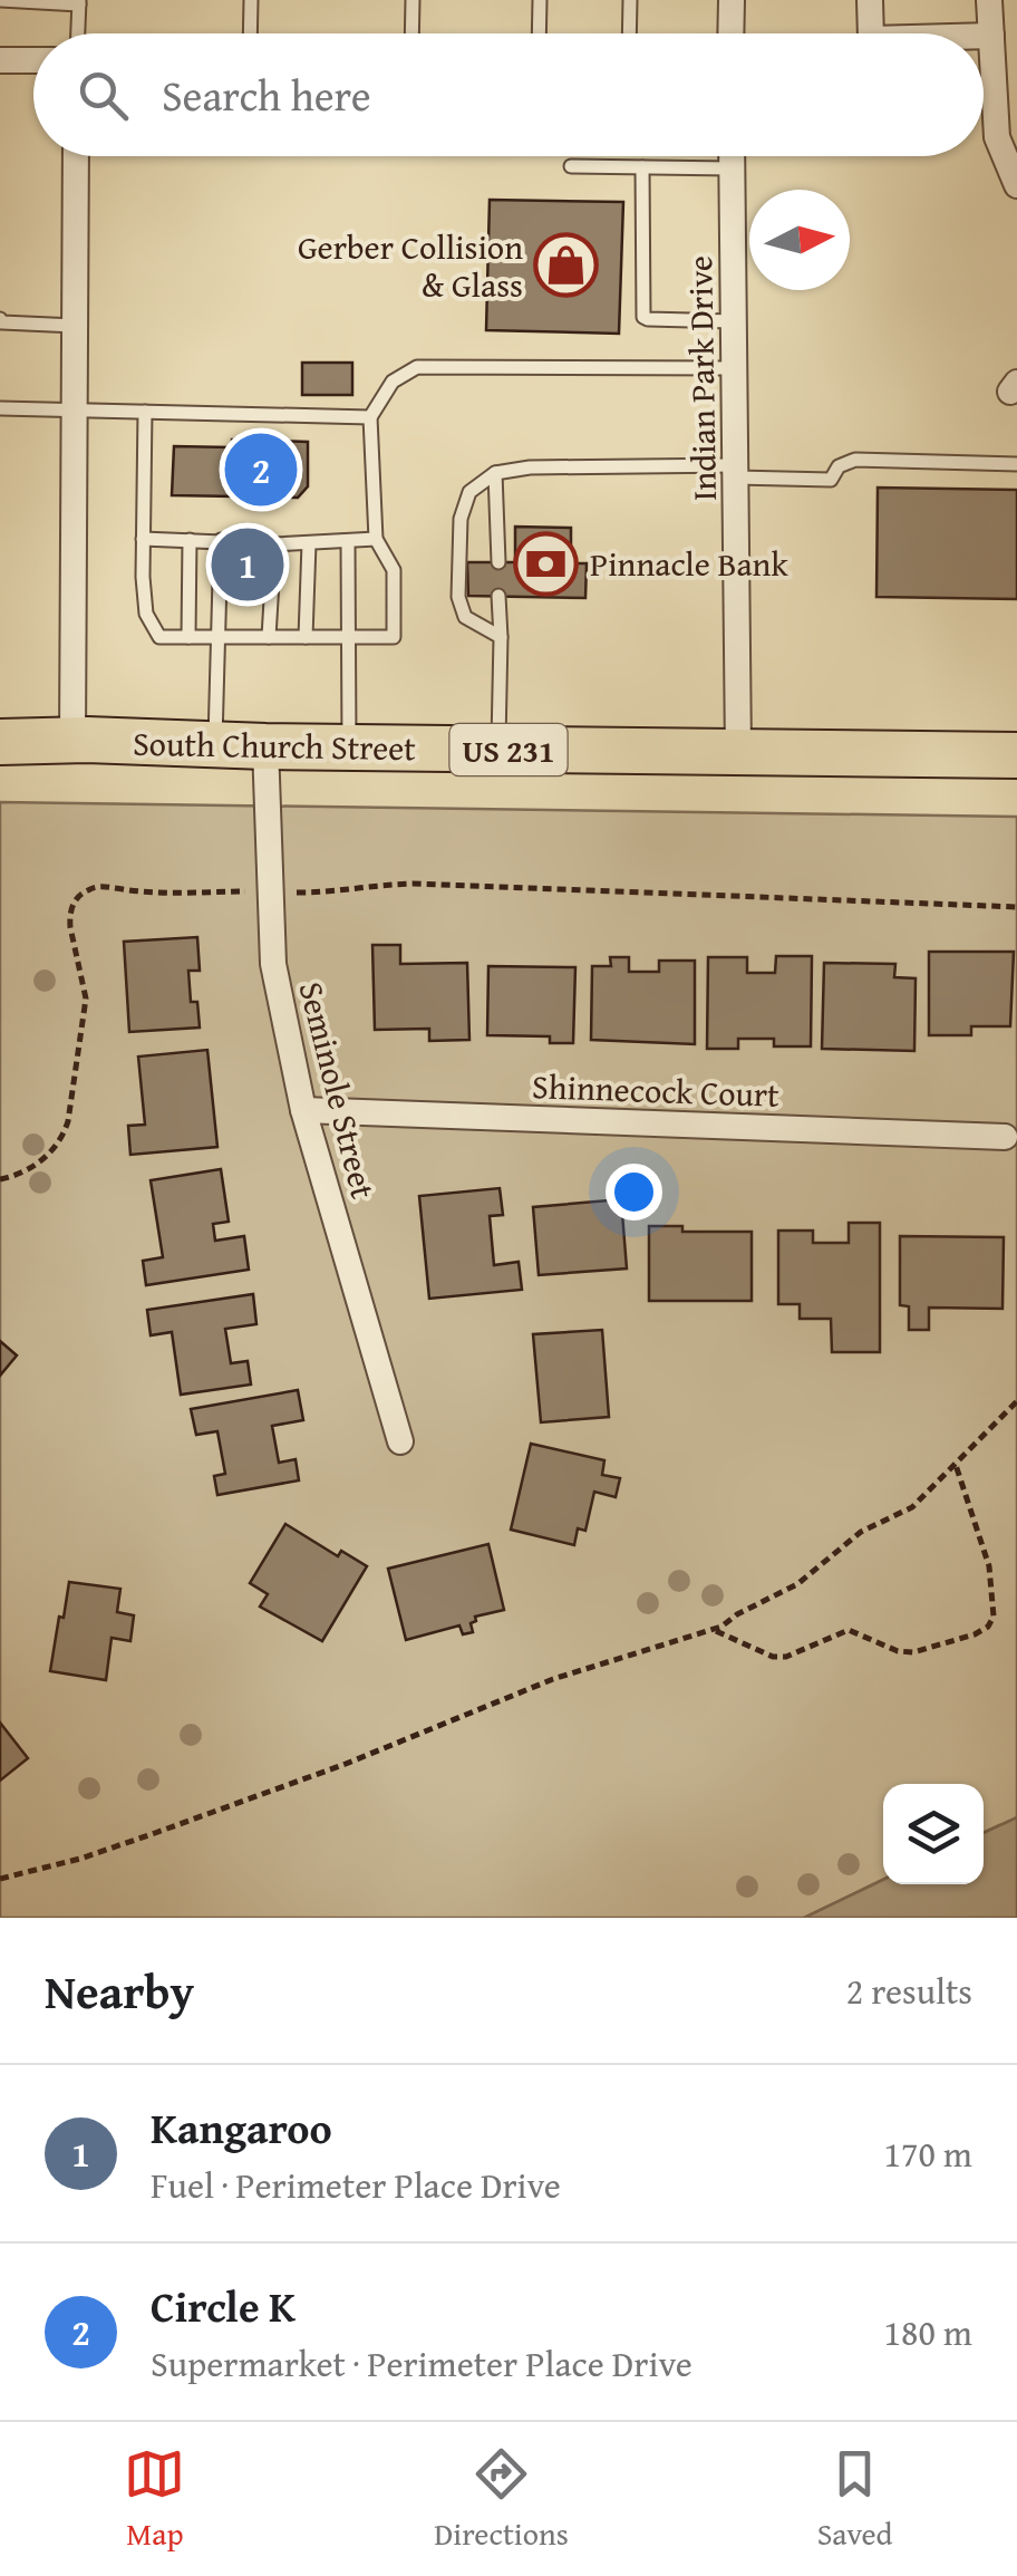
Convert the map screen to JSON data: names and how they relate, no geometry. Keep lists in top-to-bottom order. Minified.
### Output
{"streets":{"highway":["South Church Street","US 231"],"street":["Indian Park Drive","Seminole Street","Shinnecock Court"]},"crossings":[["Indian Park Drive","South Church Street"],["South Church Street","Seminole Street"],["Seminole Street","Shinnecock Court"]],"places":{"shop":["Gerber Collision & Glass"],"bank":["Pinnacle Bank"]},"north":"right","page":{"search":"Search here","pins":["2","1"],"heading":["Nearby","2 results"],"list":[{"mark":"1","name":"Kangaroo","note":"Fuel · Perimeter Place Drive","value":"170 m"},{"mark":"2","name":"Circle K","note":"Supermarket · Perimeter Place Drive","value":"180 m"}],"nav":["Map","Directions","Saved"]}}
